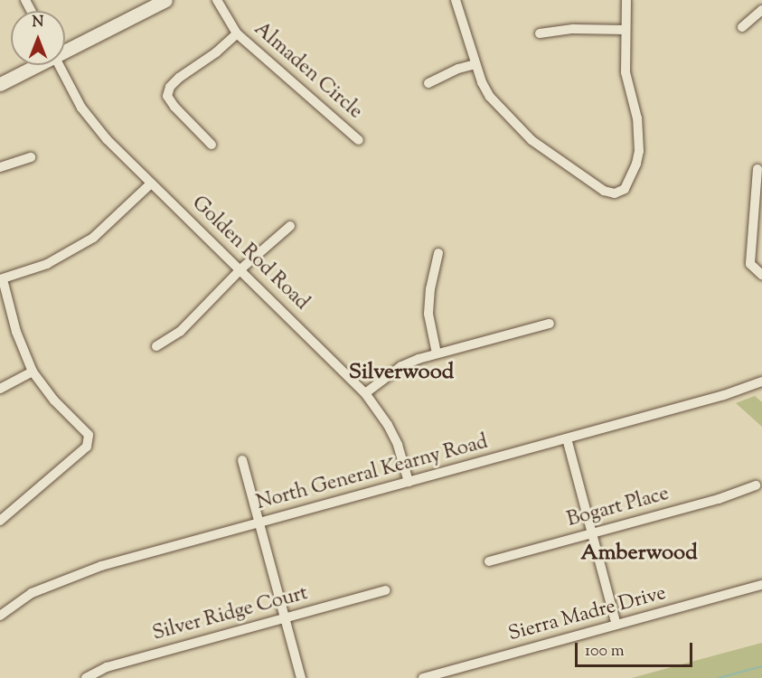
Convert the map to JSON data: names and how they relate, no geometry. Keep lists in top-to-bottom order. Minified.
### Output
{"streets":{"street":["Almaden Circle","Golden Rod Road","North General Kearny Road","Bogart Place","Silver Ridge Court","Sierra Madre Drive"]},"crossings":[["Golden Rod Road","North General Kearny Road"]],"districts":["Silverwood","Amberwood"],"scale_bar":"100 m","north":"top"}
